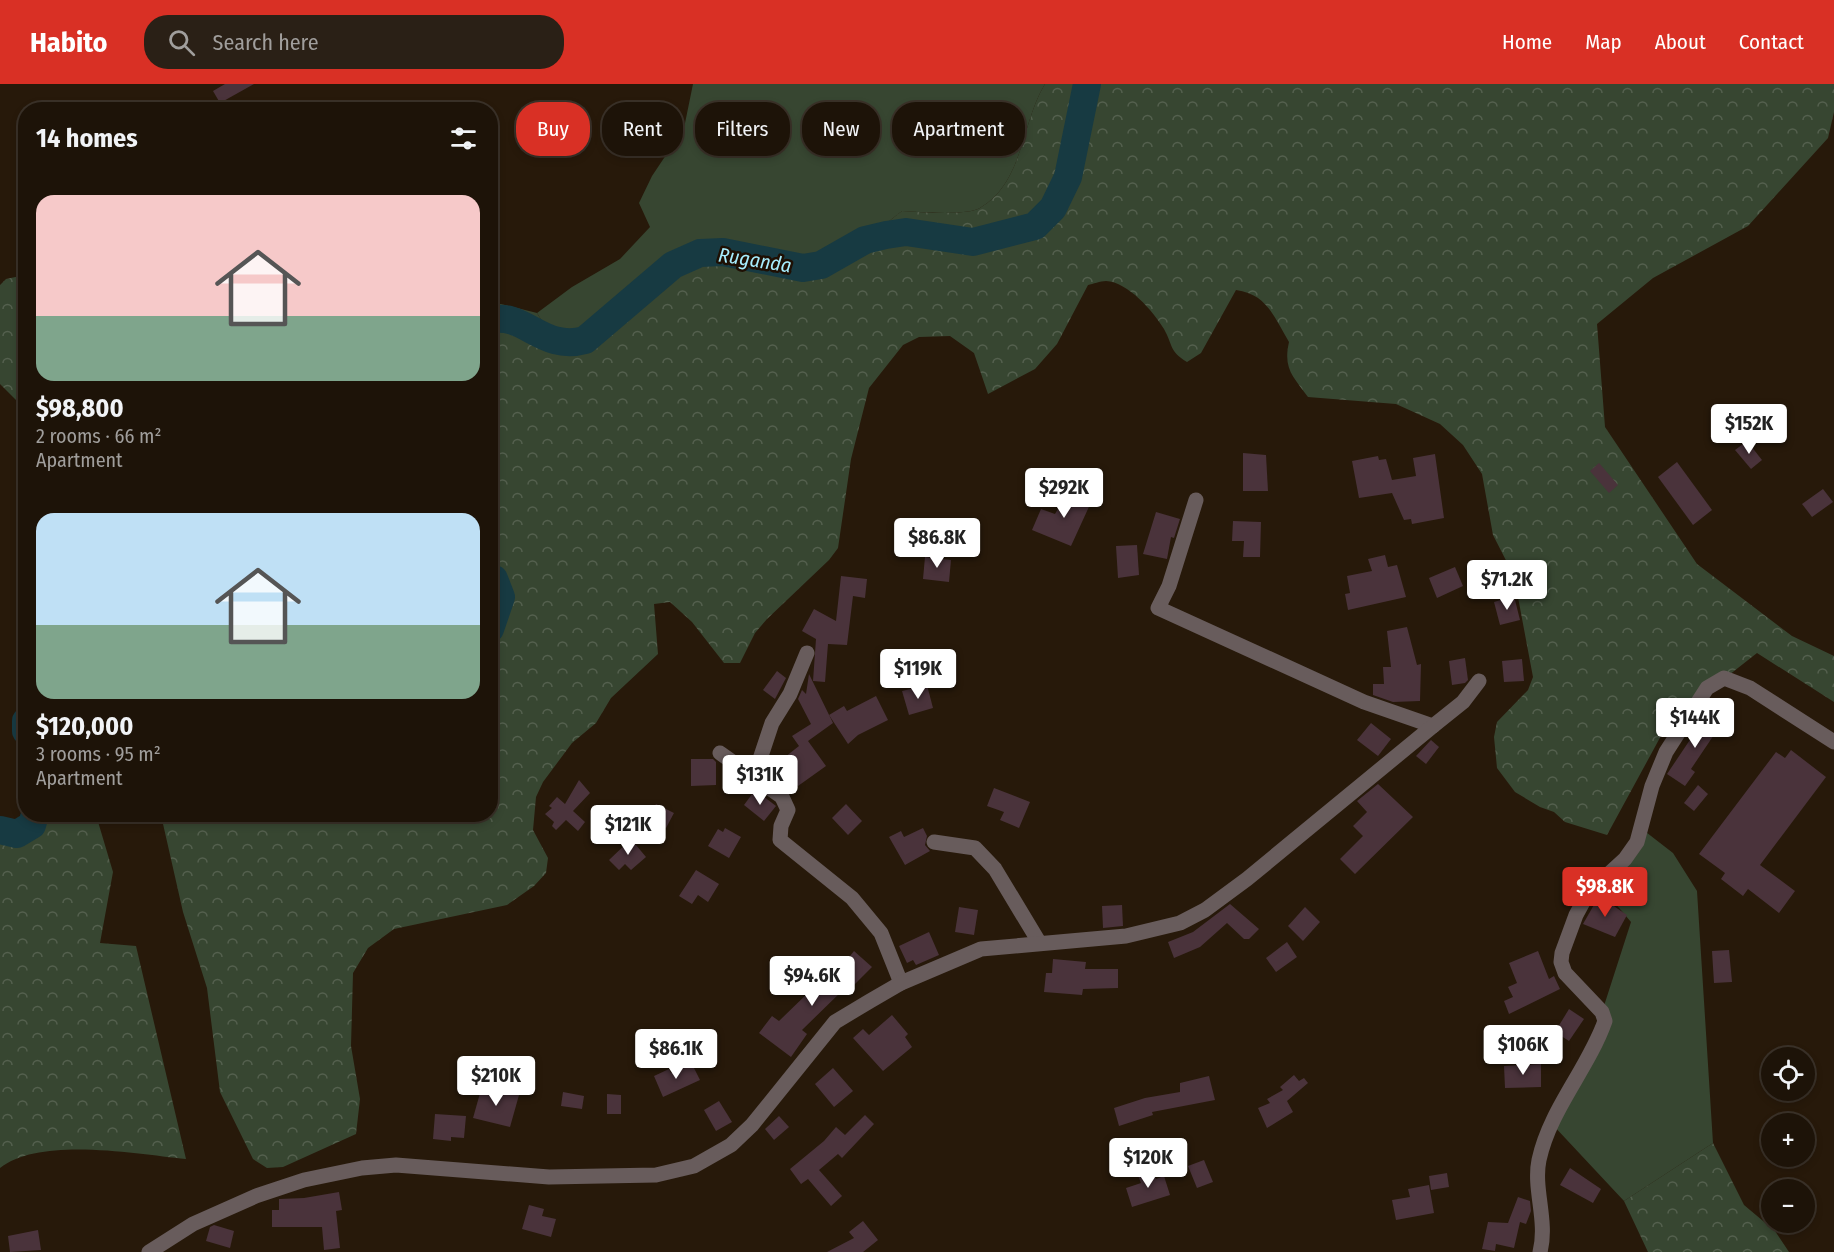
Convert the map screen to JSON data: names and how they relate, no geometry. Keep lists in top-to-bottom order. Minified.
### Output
{"water":["Ruganda"],"page":{"header":"Habito","search":"Search here","nav":["Home","Map","About","Contact"],"chip":["Buy","Rent","Filters","New","Apartment"],"heading":"14 homes","list":[{"name":"$98,800","note":"2 rooms · 66 m² · Apartment"},{"name":"$120,000","note":"3 rooms · 95 m² · Apartment"}],"price":["$152K","$292K","$86.8K","$71.2K","$119K","$144K","$131K","$121K","$98.8K","$94.6K","$106K","$86.1K","$210K","$120K"],"map_buttons":["+","−"]}}
